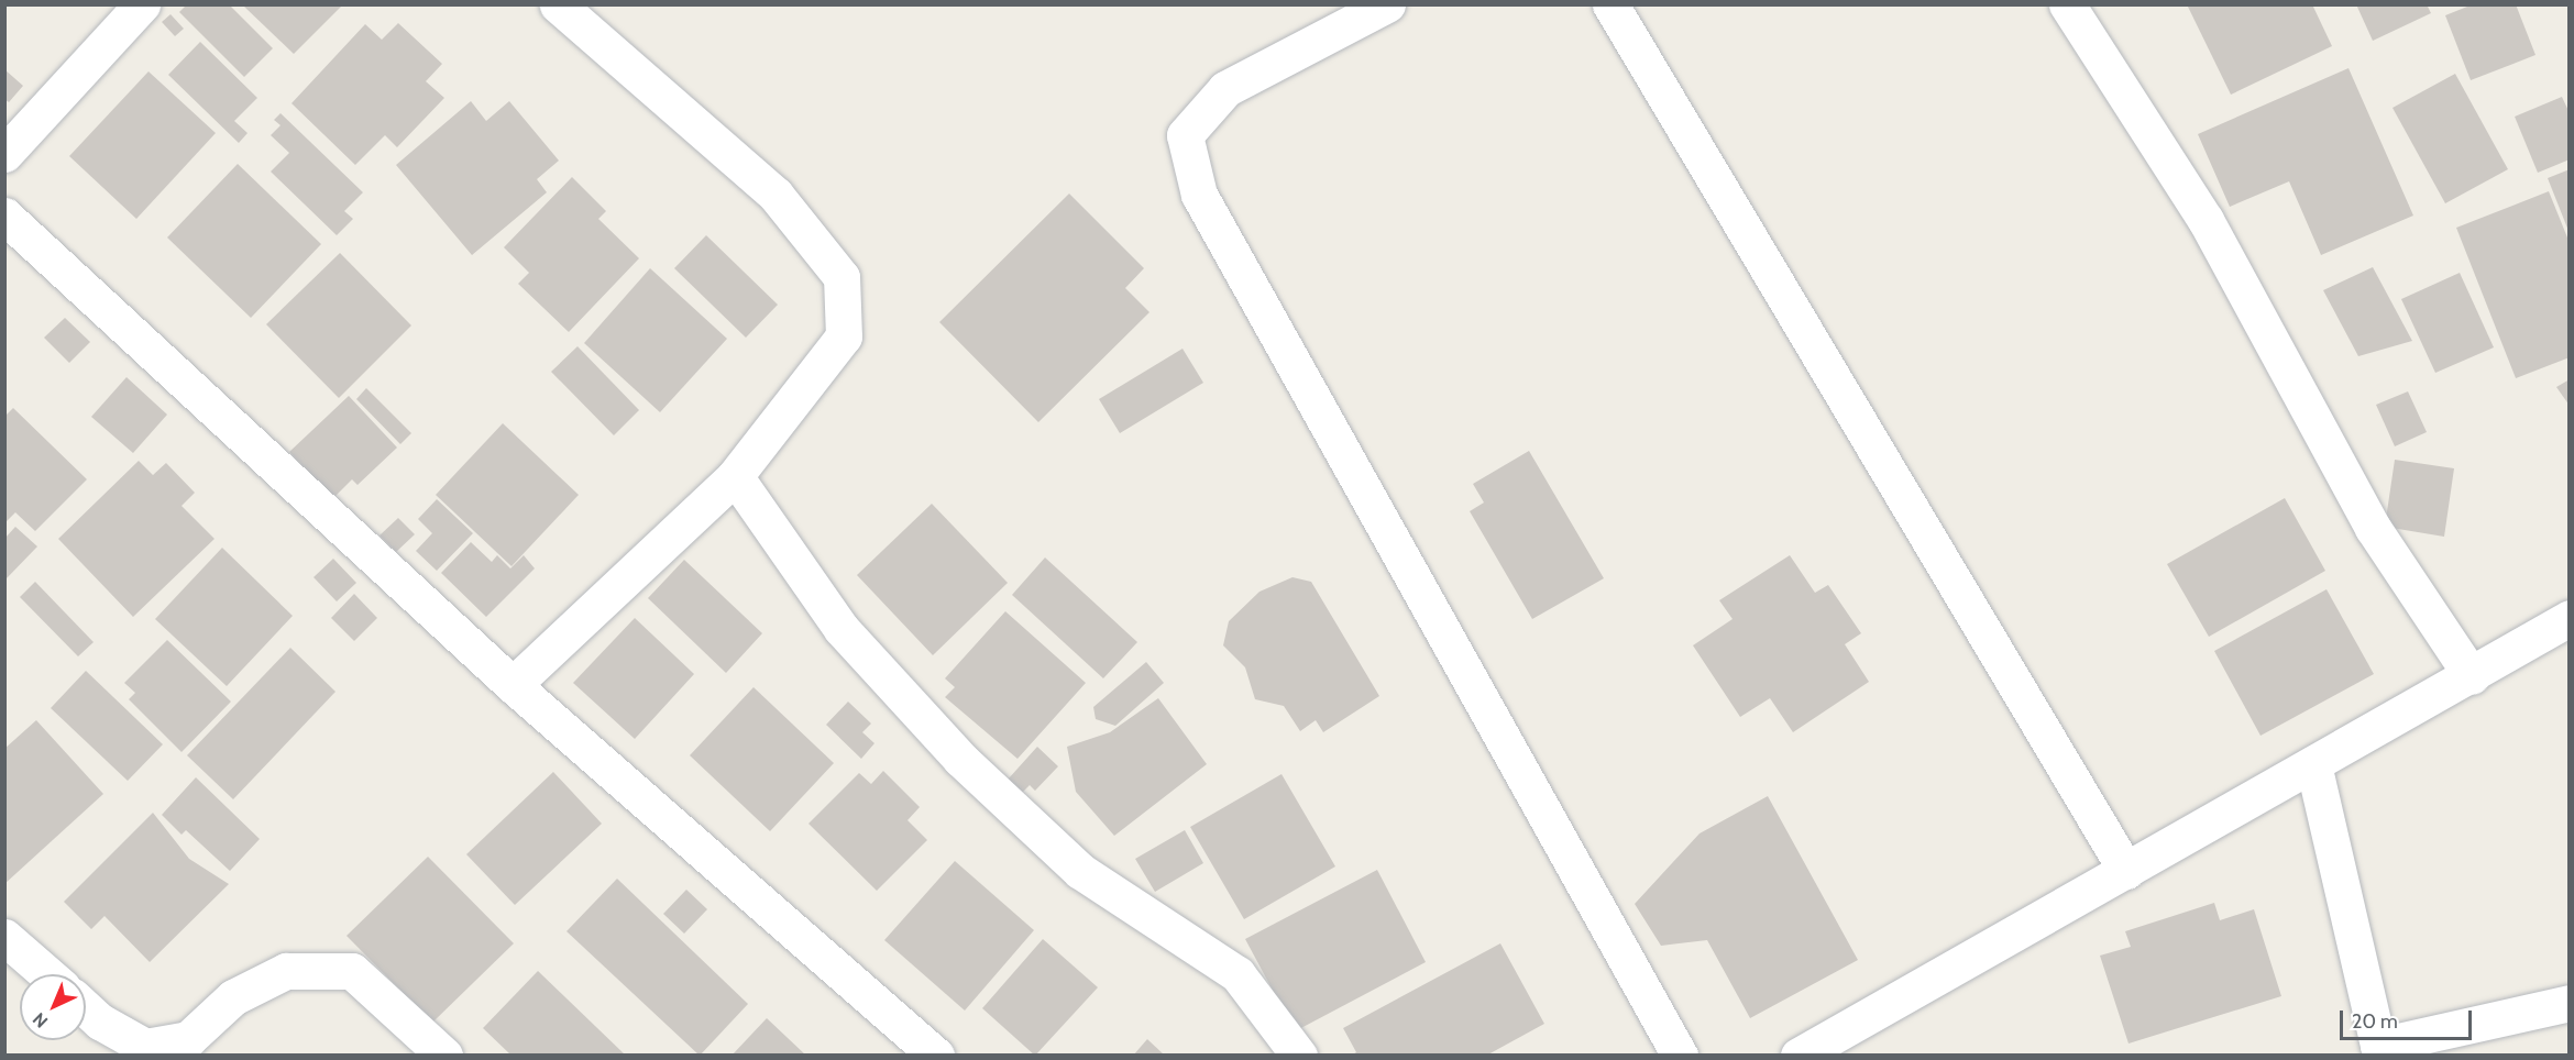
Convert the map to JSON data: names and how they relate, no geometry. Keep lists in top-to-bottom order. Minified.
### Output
{"scale_bar":"20 m","north":"bottom left"}
